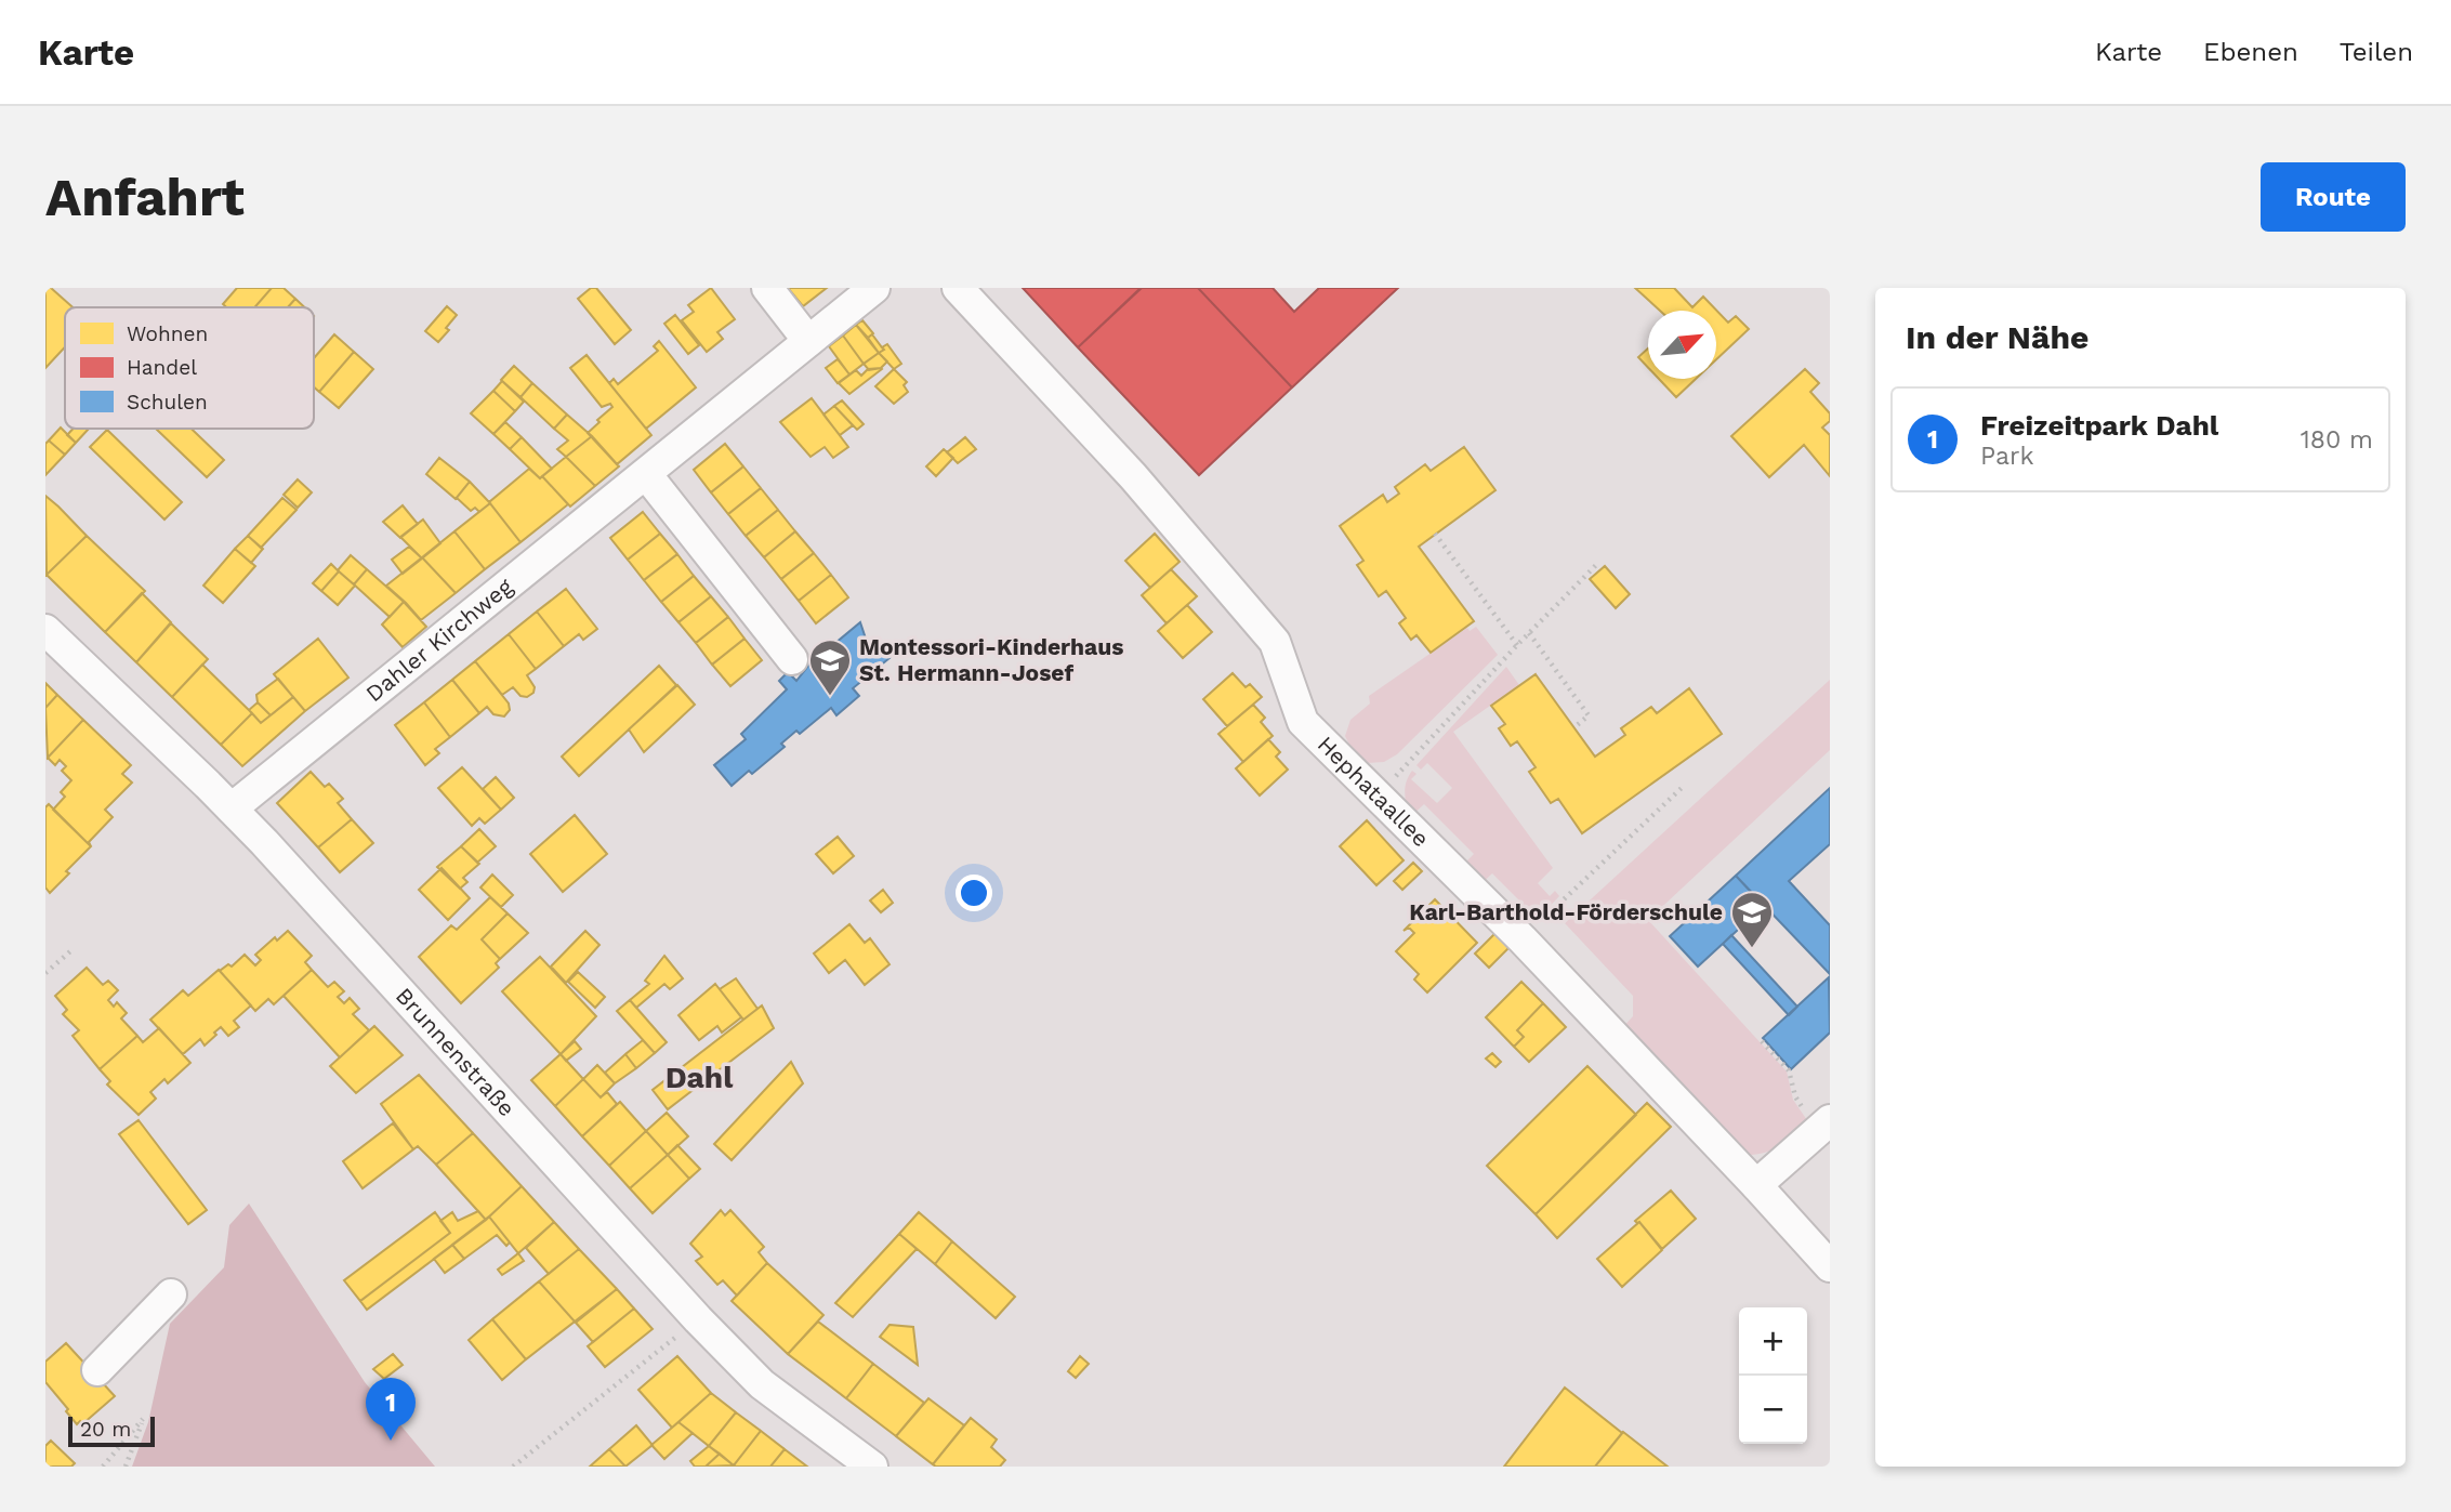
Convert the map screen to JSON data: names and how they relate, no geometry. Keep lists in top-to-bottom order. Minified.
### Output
{"streets":{"street":["Dahler Kirchweg","Hephataallee","Brunnenstraße"]},"crossings":[["Dahler Kirchweg","Brunnenstraße"]],"districts":["Dahl"],"places":{"school or university":["Montessori-Kinderhaus St. Hermann-Josef","Karl-Barthold-Förderschule"]},"legend":["Wohnen","Handel","Schulen"],"scale_bar":"20 m","north":"top right","page":{"header":"Karte","nav":["Karte","Ebenen","Teilen"],"buttons":"Route","title":"Anfahrt","heading":"In der Nähe","list":[{"mark":"1","name":"Freizeitpark Dahl","note":"Park","value":"180 m"}],"map_buttons":["+","−"],"pins":"1","scale":"20 m"}}
